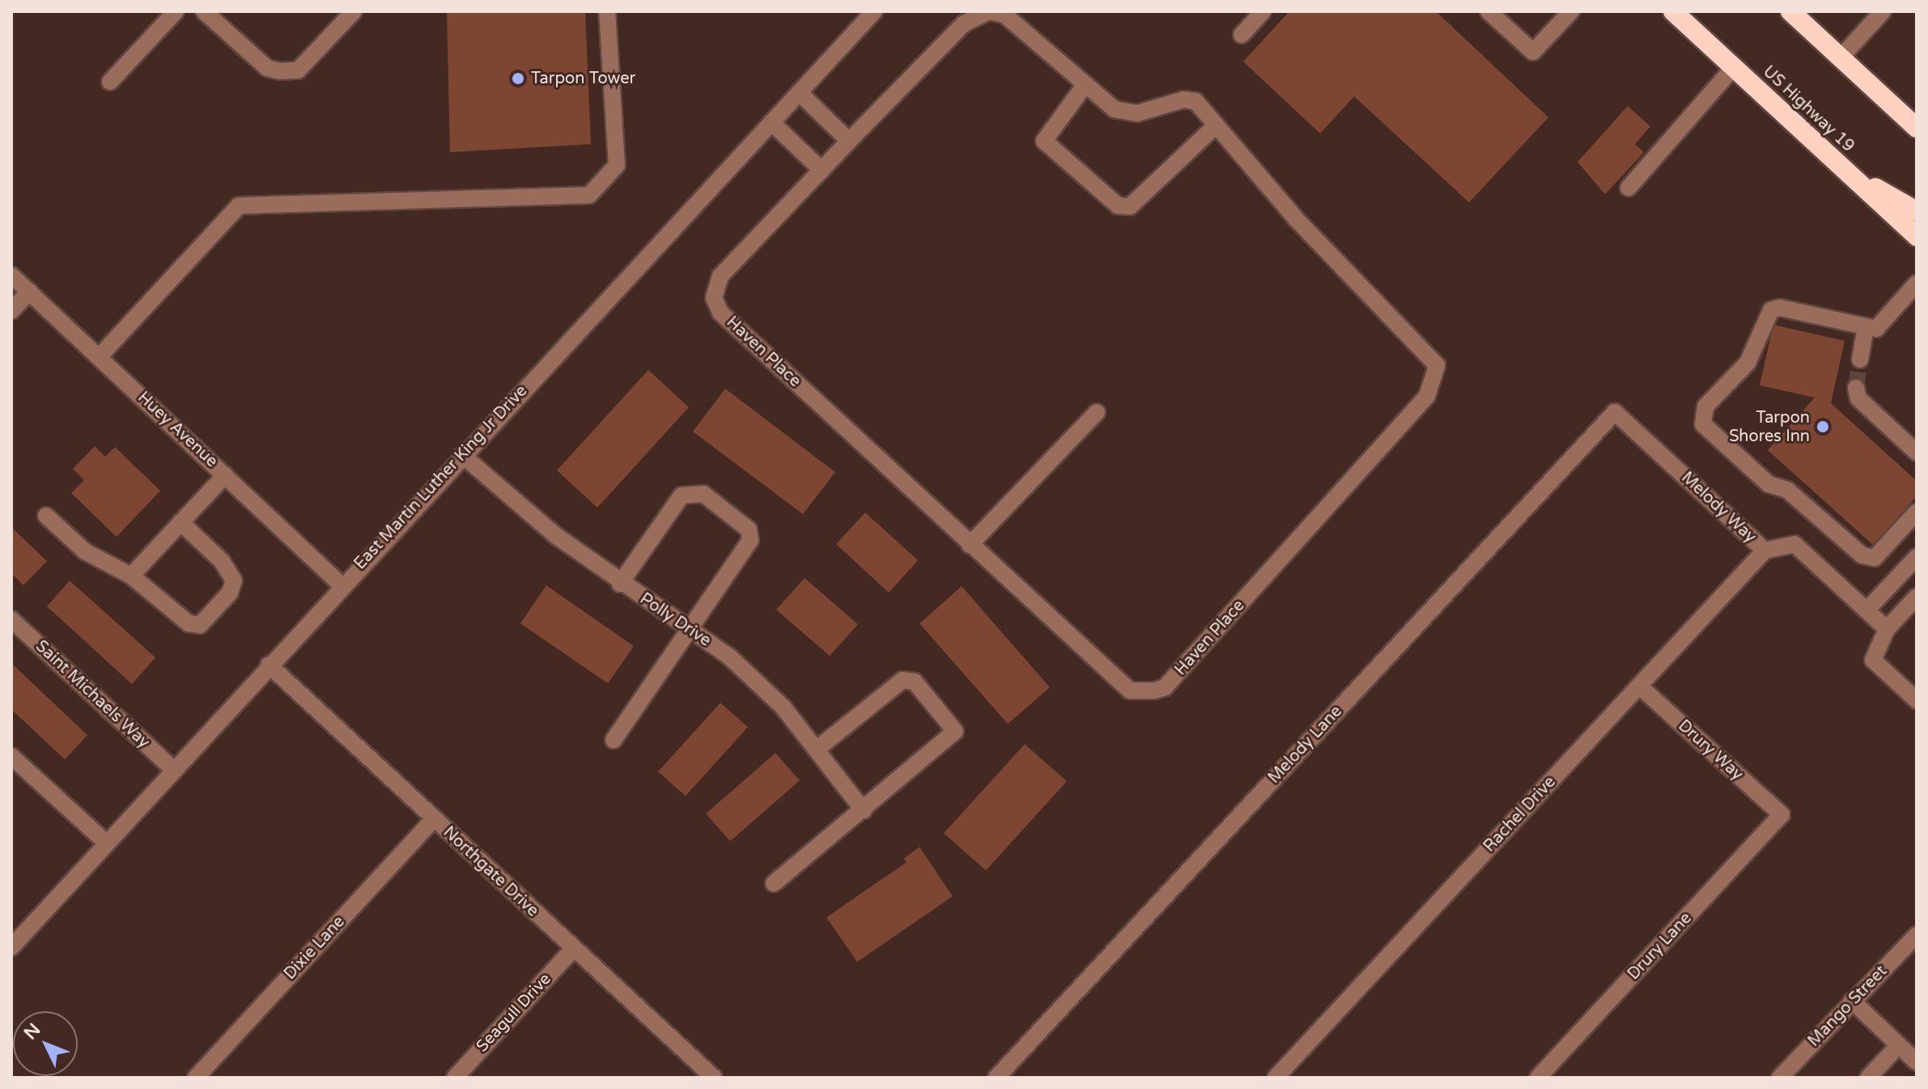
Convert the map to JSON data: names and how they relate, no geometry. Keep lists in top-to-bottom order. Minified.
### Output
{"streets":{"highway":["US Highway 19"],"street":["Haven Place","Huey Avenue","East Martin Luther King Jr Drive","Melody Way","Polly Drive","Saint Michaels Way","Melody Lane","Drury Way","Rachel Drive","Northgate Drive","Drury Lane","Dixie Lane","Mango Street","Seagull Drive"]},"crossings":[["Huey Avenue","East Martin Luther King Jr Drive"],["East Martin Luther King Jr Drive","Polly Drive"],["East Martin Luther King Jr Drive","Saint Michaels Way"],["East Martin Luther King Jr Drive","Northgate Drive"],["Melody Way","Melody Lane"],["Melody Way","Rachel Drive"],["Drury Way","Rachel Drive"],["Drury Way","Drury Lane"],["Northgate Drive","Dixie Lane"],["Northgate Drive","Seagull Drive"]],"places":["Tarpon Tower","Tarpon Shores Inn"],"north":"top left"}
